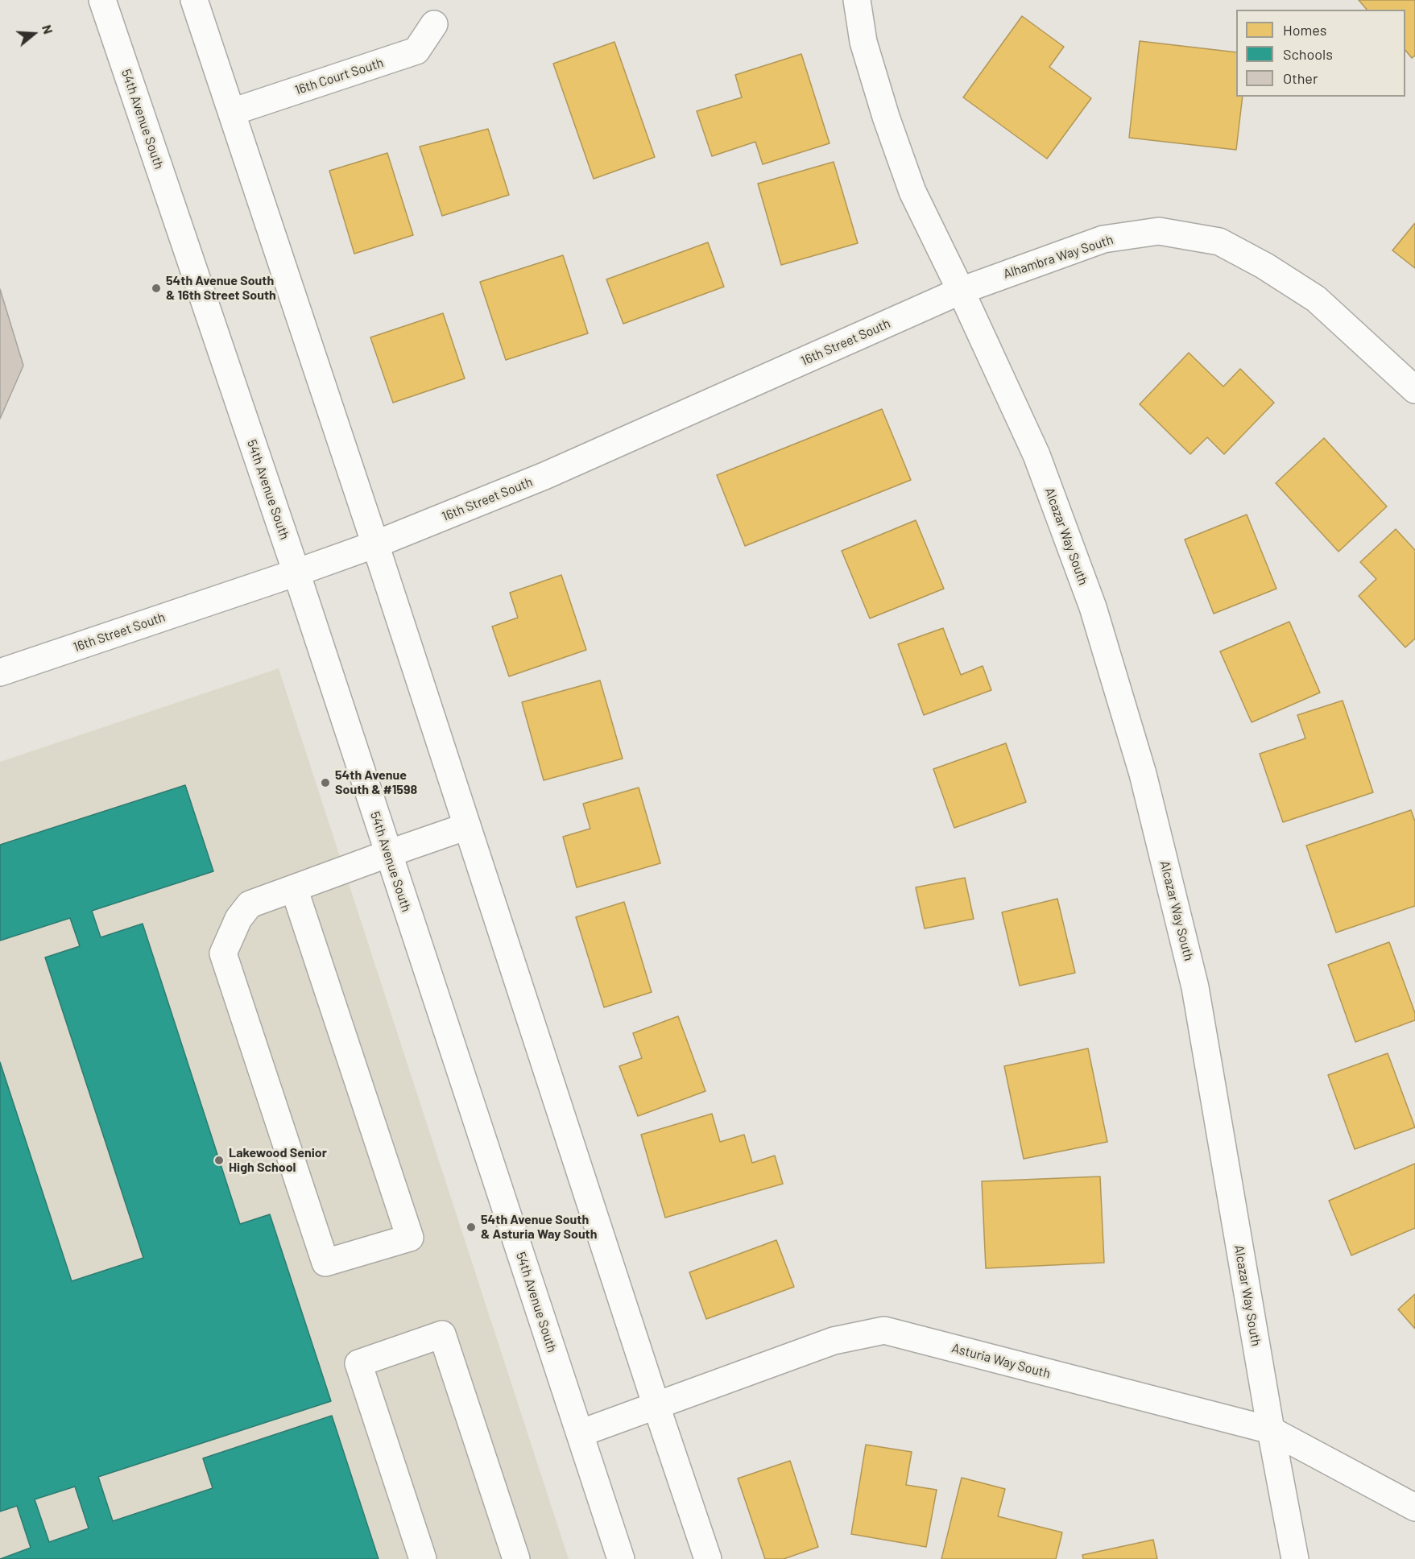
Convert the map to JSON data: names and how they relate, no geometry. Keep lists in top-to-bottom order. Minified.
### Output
{"streets":{"street":["16th Court South","54th Avenue South","Alhambra Way South","16th Street South","Alcazar Way South","Asturia Way South"]},"crossings":[["54th Avenue South","16th Street South"],["54th Avenue South","Asturia Way South"],["Alhambra Way South","16th Street South"],["Alhambra Way South","Alcazar Way South"],["16th Street South","Alcazar Way South"],["Alcazar Way South","Asturia Way South"]],"places":["54th Avenue South & 16th Street South","54th Avenue South & #1598","Lakewood Senior High School","54th Avenue South & Asturia Way South"],"legend":["Homes","Schools","Other"],"north":"right"}
